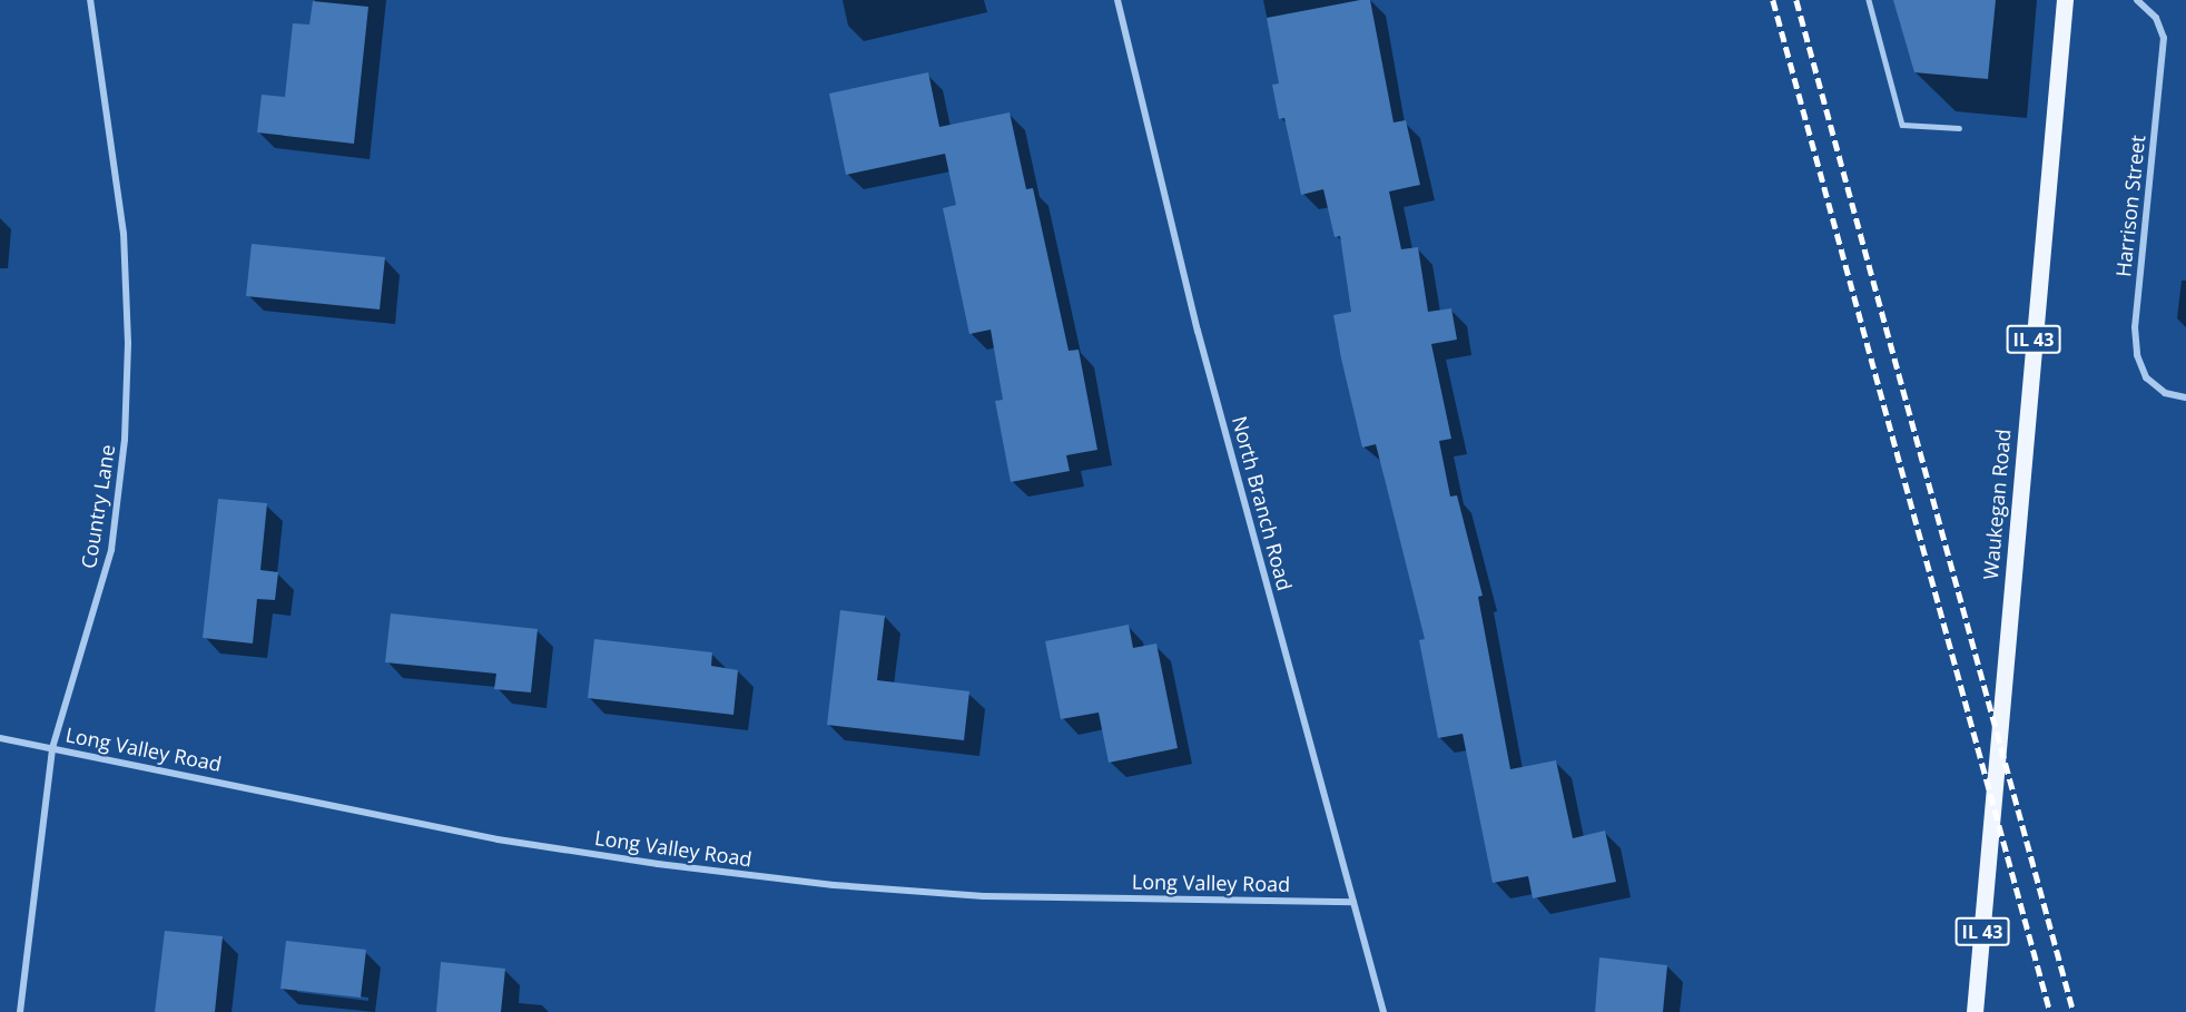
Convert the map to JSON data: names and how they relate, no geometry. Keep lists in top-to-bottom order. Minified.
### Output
{"streets":{"main road":["IL 43","Waukegan Road"],"street":["Harrison Street","North Branch Road","Country Lane","Long Valley Road"]},"crossings":[["North Branch Road","Long Valley Road"],["Country Lane","Long Valley Road"]]}
